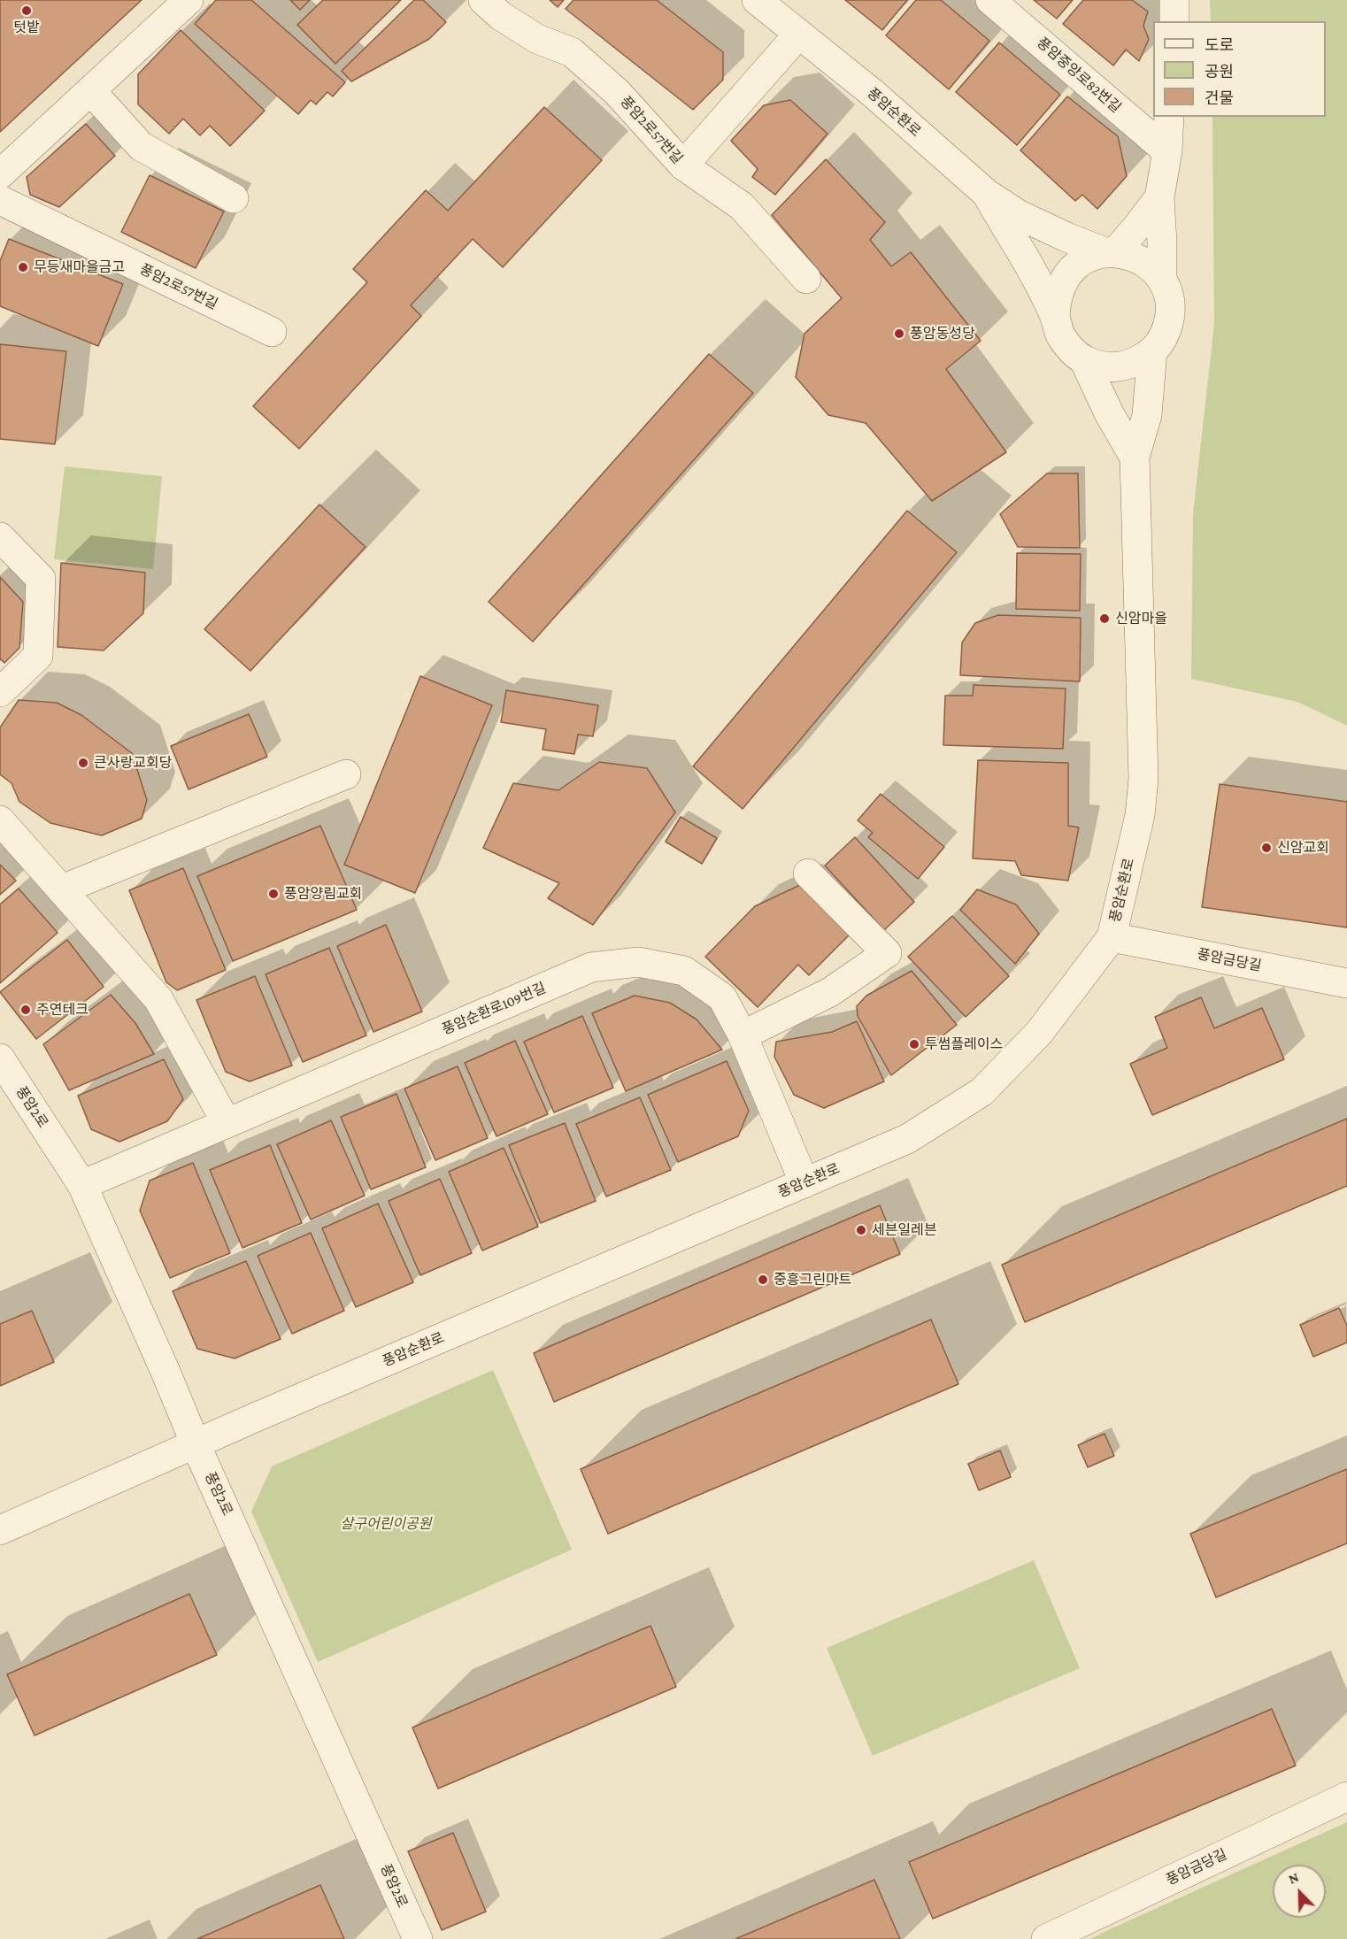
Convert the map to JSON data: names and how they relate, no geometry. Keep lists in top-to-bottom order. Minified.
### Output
{"streets":{"street":["풍암중앙로82번길","풍암순환로","풍암2로57번길","풍암금당길","풍암순환로109번길","풍암2로"]},"crossings":[["풍암순환로","풍암금당길"],["풍암순환로","풍암순환로109번길"],["풍암순환로","풍암2로"],["풍암순환로109번길","풍암2로"]],"parks":["살구어린이공원"],"places":["텃밭","무등새마을금고","풍암동성당","신암마을","큰사랑교회당","신암교회","풍암양림교회","주연테크","투썸플레이스","세븐일레븐","중흥그린마트"],"legend":["도로","공원","건물"],"north":"top left"}
